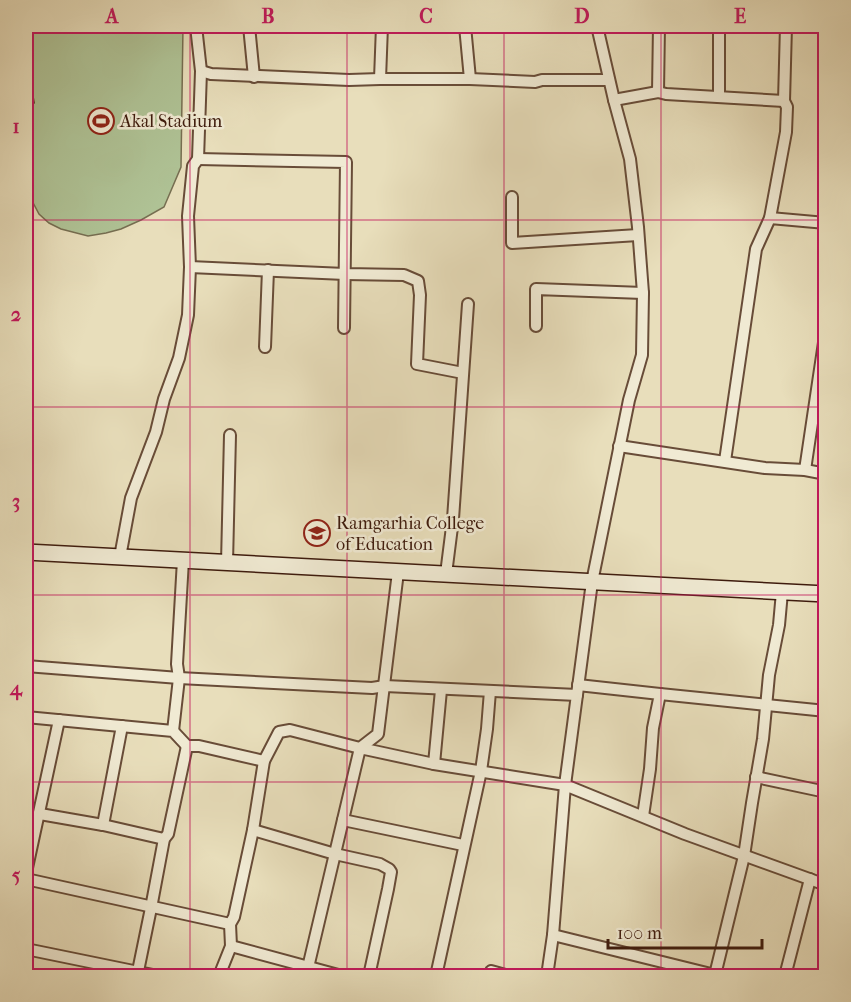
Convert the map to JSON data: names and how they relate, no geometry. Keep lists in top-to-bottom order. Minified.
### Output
{"places":{"sports":["Akal Stadium"],"school or university":["Ramgarhia College of Education"]},"scale_bar":"100 m","grid":{"columns":["A","B","C","D","E"],"rows":["1","2","3","4","5"]}}
